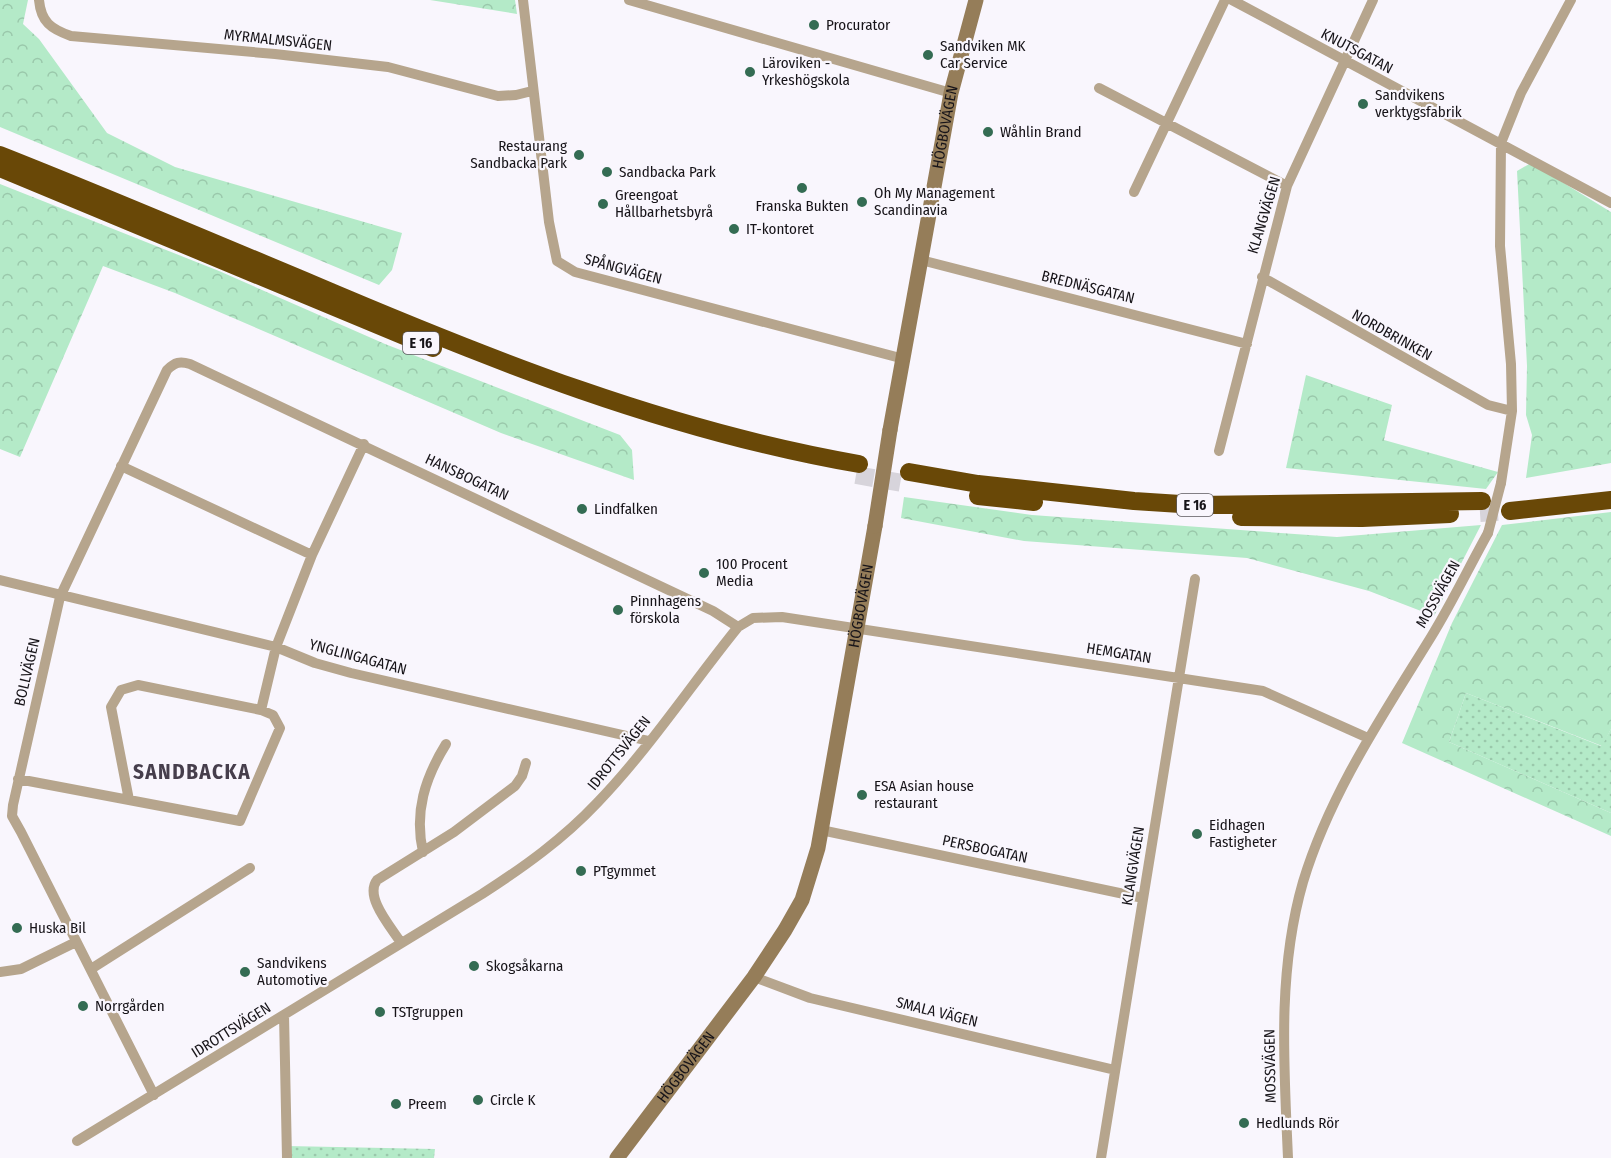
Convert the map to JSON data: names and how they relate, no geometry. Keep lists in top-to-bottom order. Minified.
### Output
{"streets":{"highway":["E 16"],"main road":["HÖGBOVÄGEN"],"street":["MYRMALMSVÄGEN","KNUTSGATAN","KLANGVÄGEN","SPÅNGVÄGEN","BREDNÄSGATAN","NORDBRINKEN","HANSBOGATAN","MOSSVÄGEN","HEMGATAN","YNGLINGAGATAN","BOLLVÄGEN","IDROTTSVÄGEN","PERSBOGATAN","SMALA VÄGEN"]},"crossings":[["MYRMALMSVÄGEN","SPÅNGVÄGEN"],["KNUTSGATAN","KLANGVÄGEN"],["KNUTSGATAN","MOSSVÄGEN"],["HÖGBOVÄGEN","SPÅNGVÄGEN"],["HÖGBOVÄGEN","BREDNÄSGATAN"],["HÖGBOVÄGEN","HEMGATAN"],["HÖGBOVÄGEN","PERSBOGATAN"],["HÖGBOVÄGEN","SMALA VÄGEN"],["KLANGVÄGEN","BREDNÄSGATAN"],["KLANGVÄGEN","NORDBRINKEN"],["KLANGVÄGEN","HEMGATAN"],["KLANGVÄGEN","PERSBOGATAN"],["KLANGVÄGEN","SMALA VÄGEN"],["NORDBRINKEN","MOSSVÄGEN"],["HANSBOGATAN","BOLLVÄGEN"],["HANSBOGATAN","IDROTTSVÄGEN"],["MOSSVÄGEN","HEMGATAN"],["YNGLINGAGATAN","BOLLVÄGEN"],["YNGLINGAGATAN","IDROTTSVÄGEN"],["BOLLVÄGEN","IDROTTSVÄGEN"]],"districts":["SANDBACKA"],"places":["Procurator","Sandviken MK Car Service","Läroviken - Yrkeshögskola","Sandvikens verktygsfabrik","Wåhlin Brand","Restaurang Sandbacka Park","Sandbacka Park","Franska Bukten","Oh My Management Scandinavia","Greengoat Hållbarhetsbyrå","IT-kontoret","Lindfalken","100 Procent Media","Pinnhagens förskola","ESA Asian house restaurant","Eidhagen Fastigheter","PTgymmet","Huska Bil","Skogsåkarna","Sandvikens Automotive","Norrgården","TSTgruppen","Circle K","Preem","Hedlunds Rör"]}
